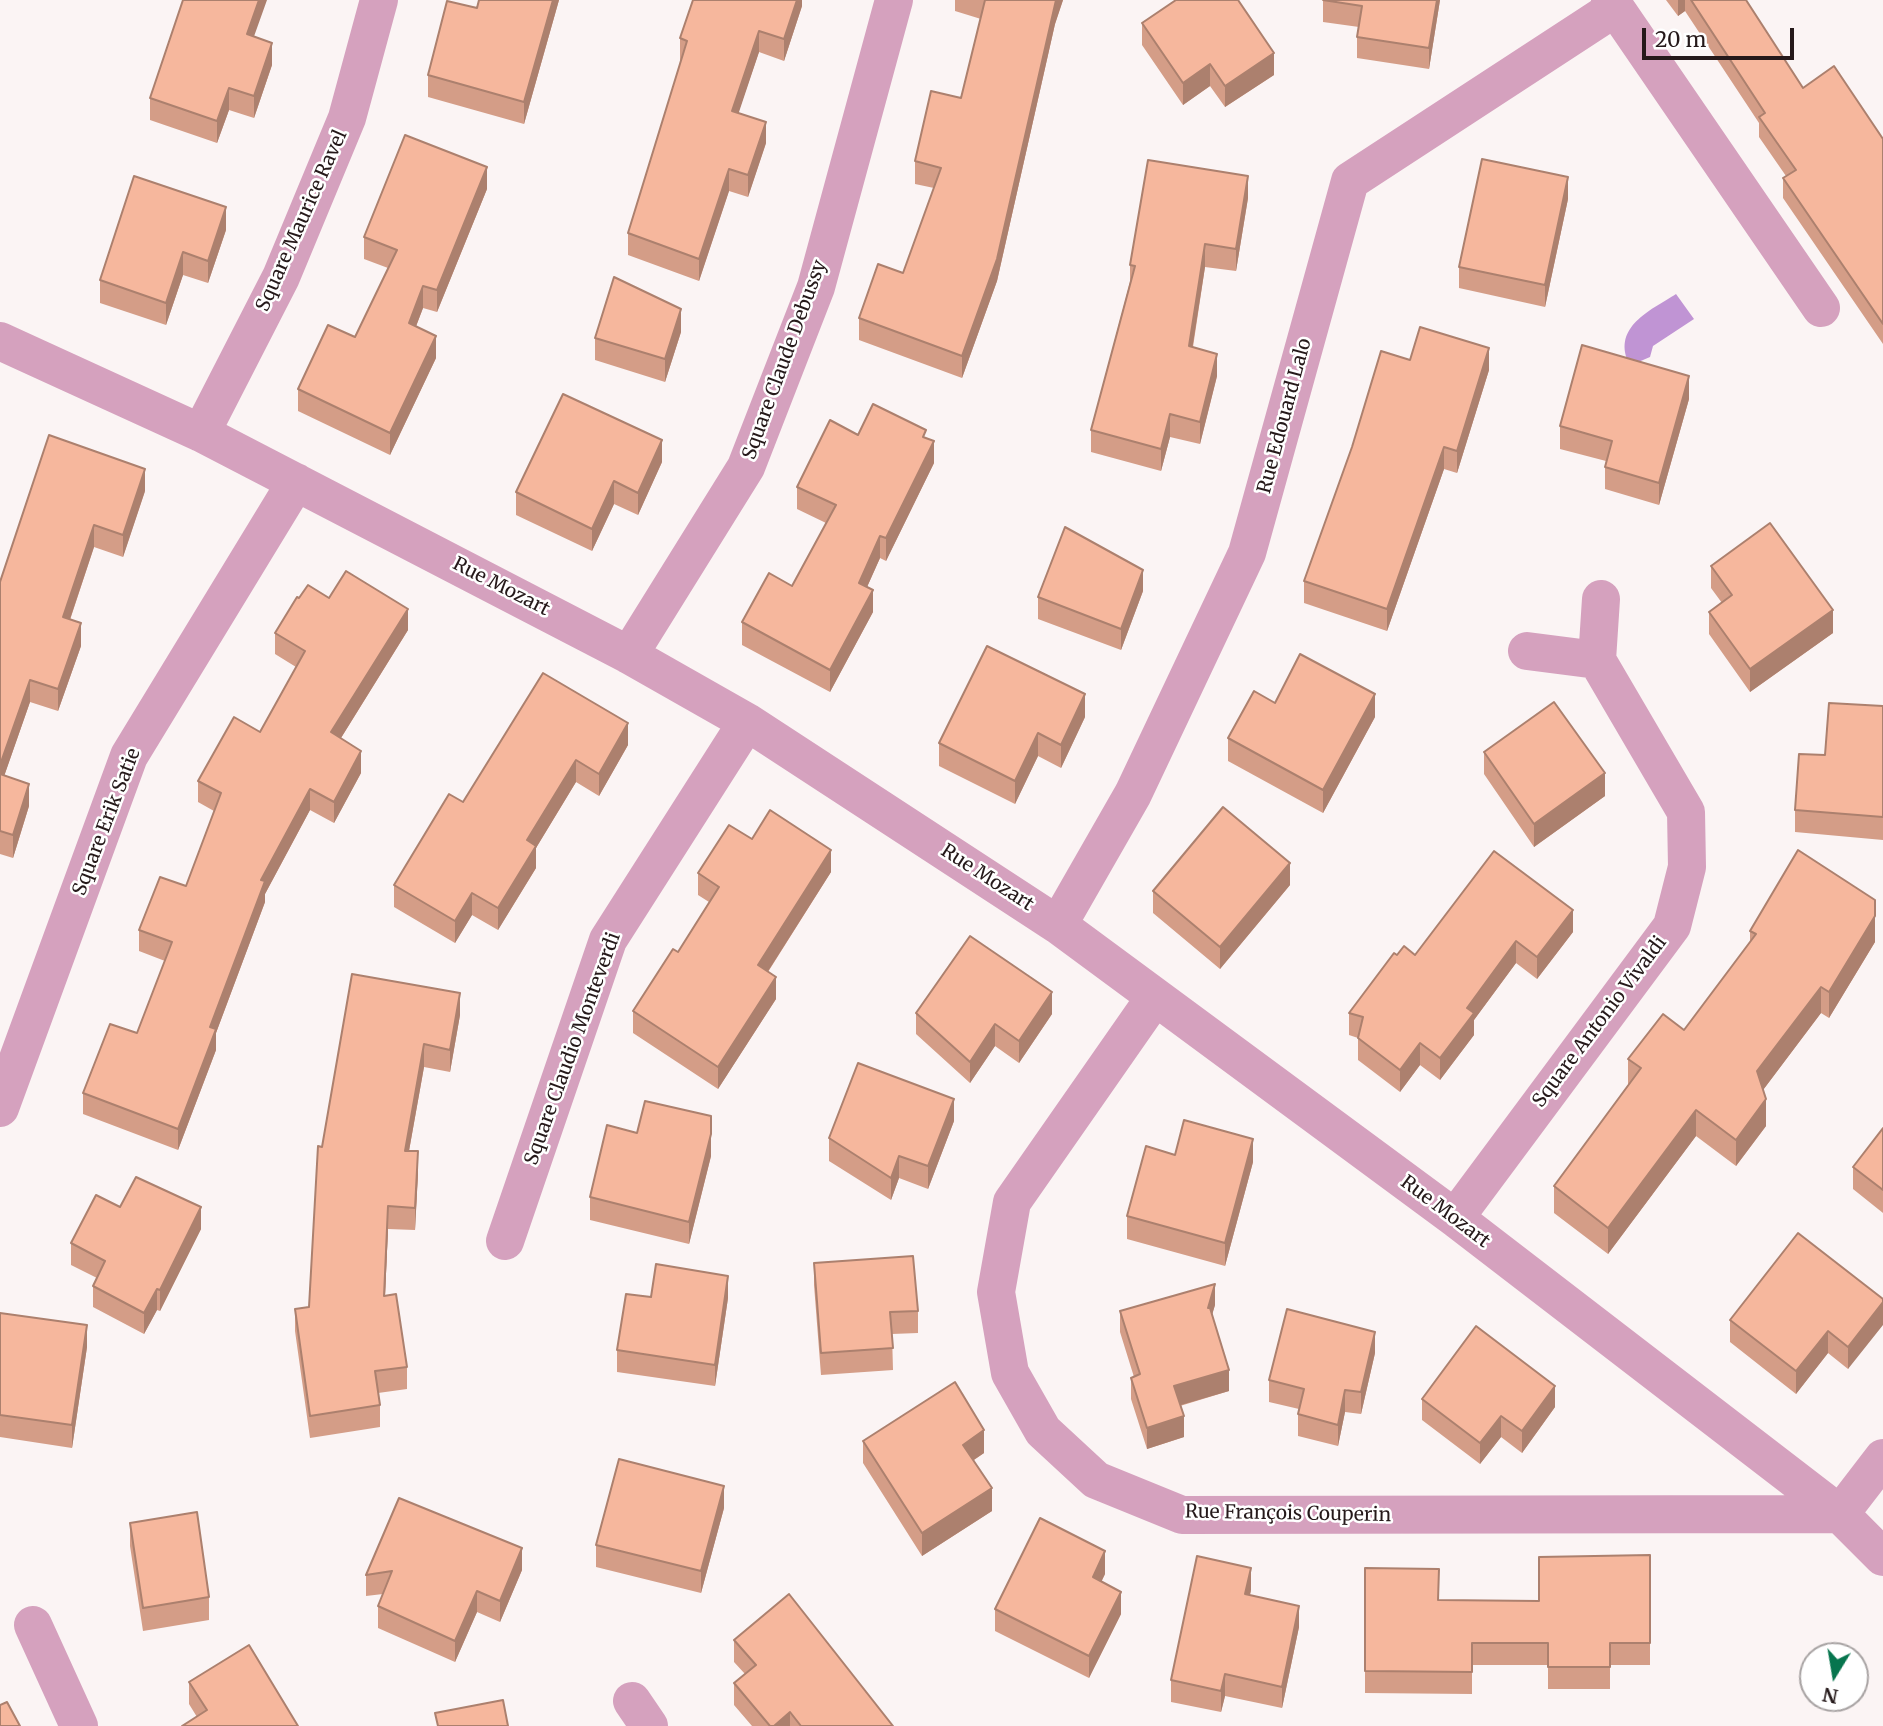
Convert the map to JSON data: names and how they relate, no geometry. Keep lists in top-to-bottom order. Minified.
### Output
{"streets":{"street":["Square Maurice Ravel","Square Claude Debussy","Rue Edouard Lalo","Rue Mozart","Square Erik Satie","Square Antonio Vivaldi","Square Claudio Monteverdi","Rue François Couperin"]},"crossings":[["Square Maurice Ravel","Rue Mozart"],["Square Claude Debussy","Rue Mozart"],["Rue Edouard Lalo","Rue Mozart"],["Rue Mozart","Square Erik Satie"],["Rue Mozart","Square Antonio Vivaldi"],["Rue Mozart","Square Claudio Monteverdi"],["Rue Mozart","Rue François Couperin"]],"scale_bar":"20 m","north":"bottom"}
